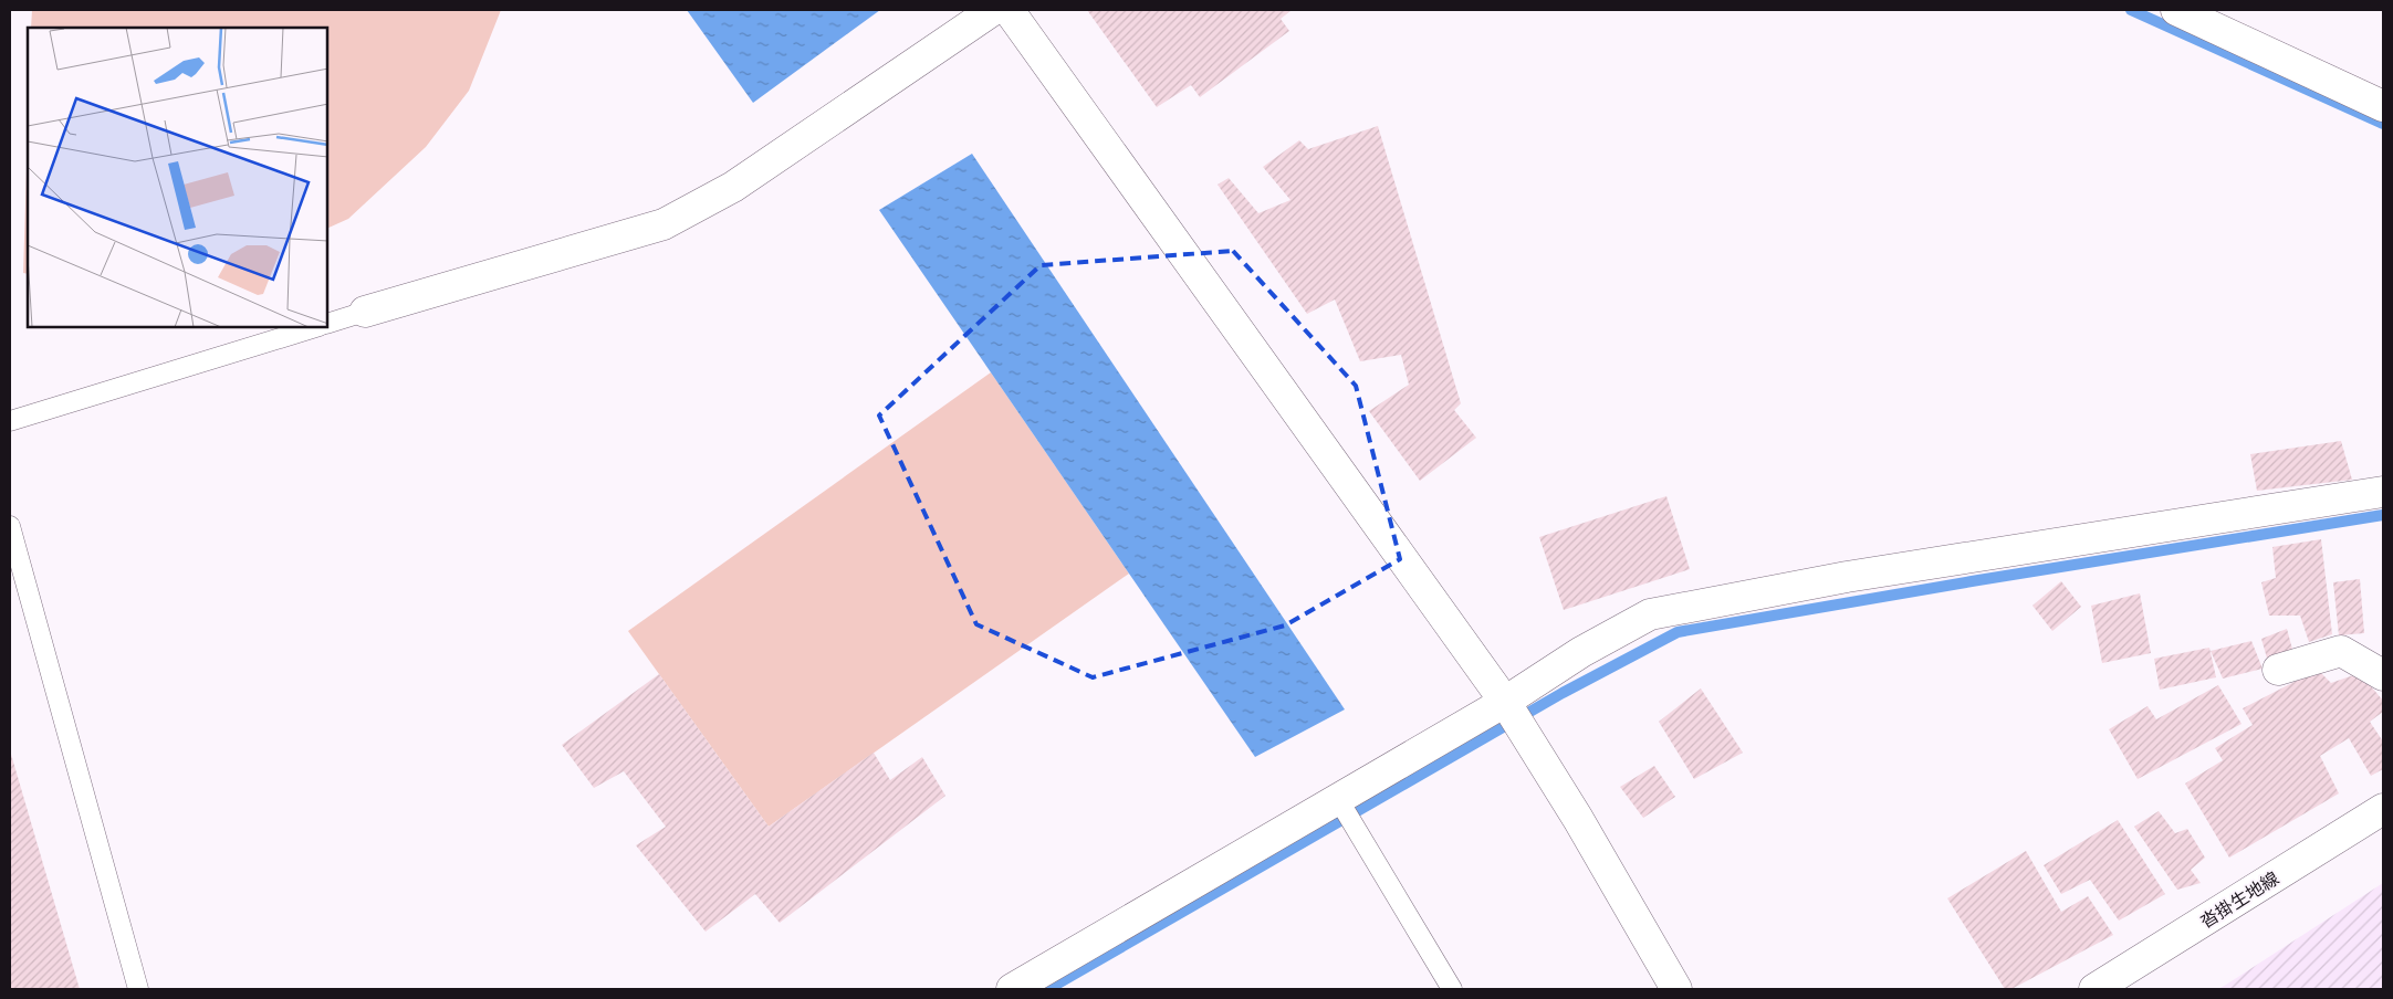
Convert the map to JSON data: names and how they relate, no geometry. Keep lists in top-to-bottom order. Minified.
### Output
{"streets":{"street":["沓掛生地線"]}}
